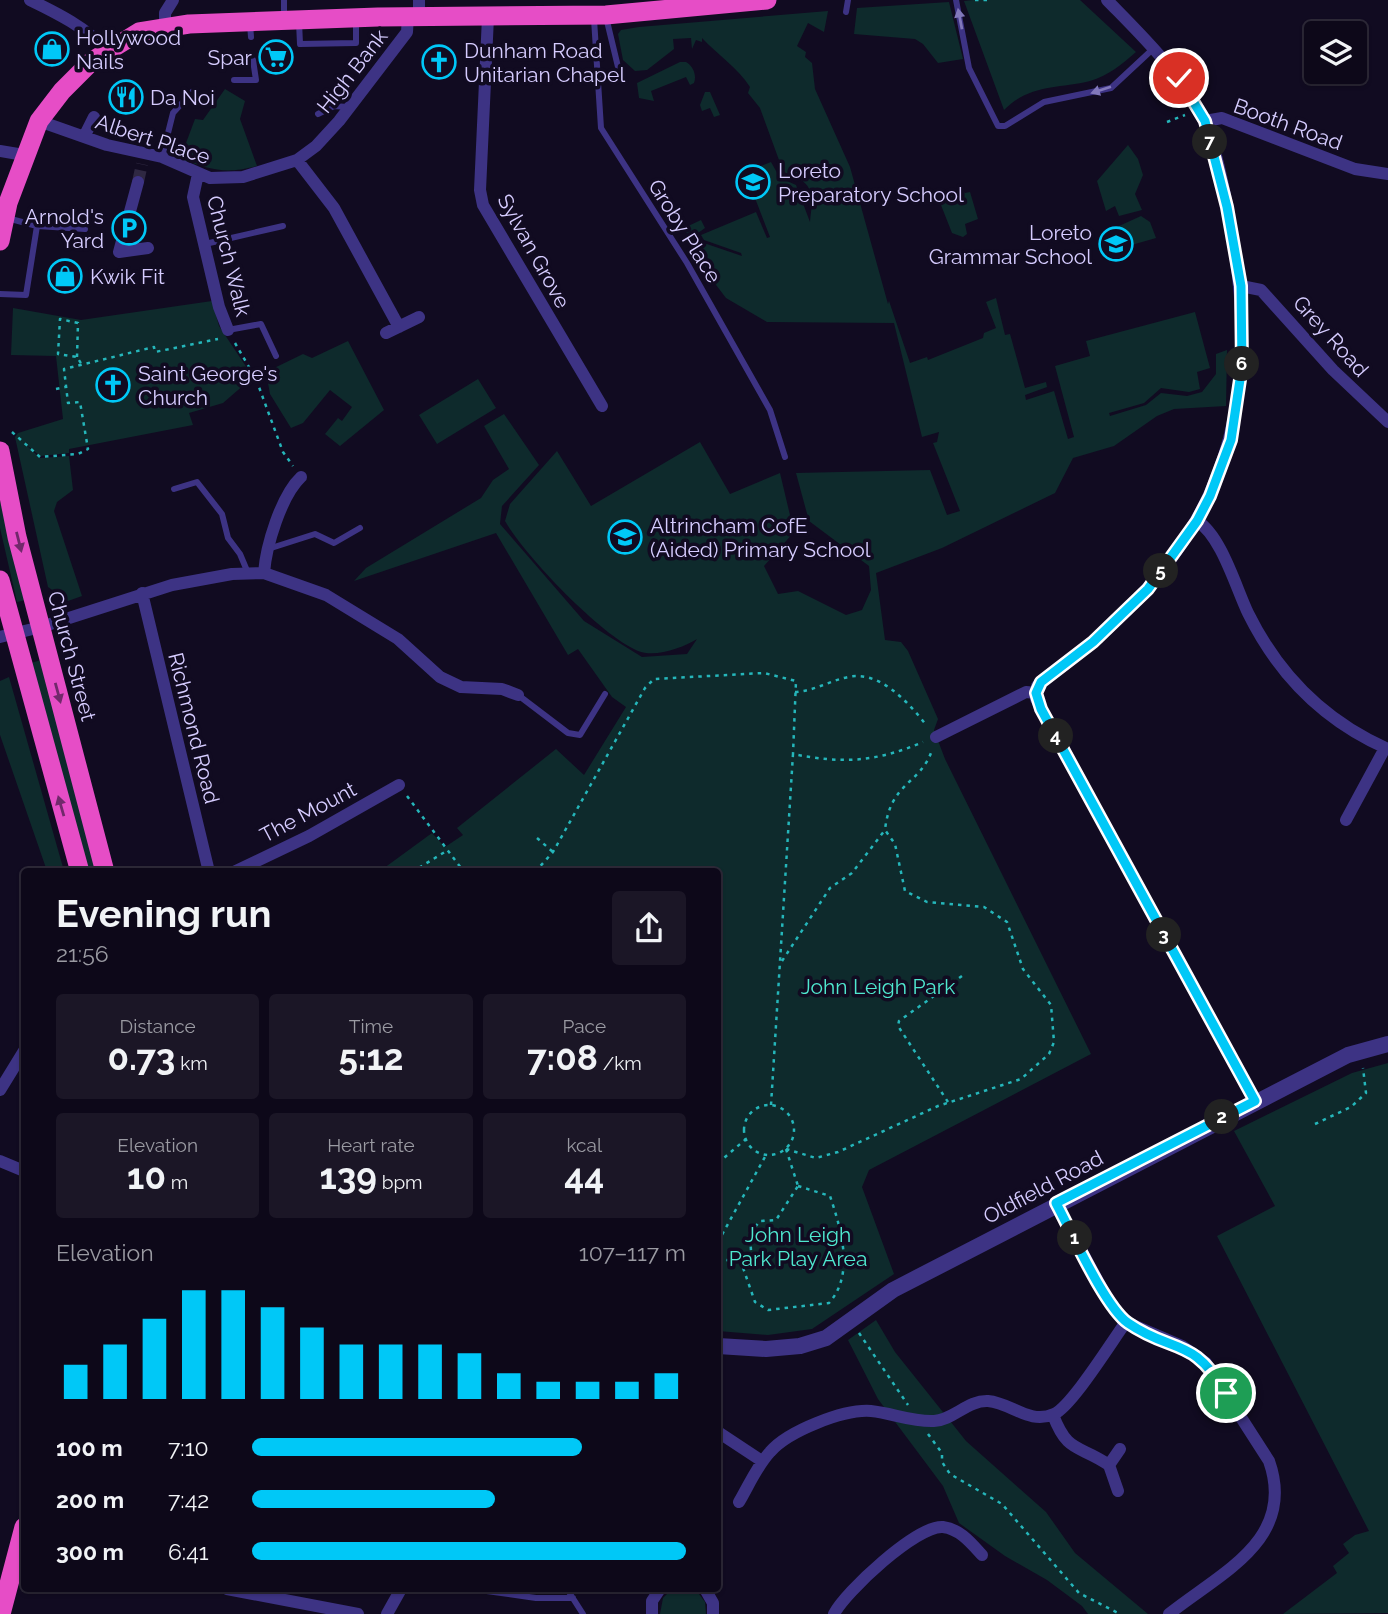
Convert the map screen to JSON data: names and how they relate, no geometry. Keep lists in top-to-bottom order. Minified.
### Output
{"streets":{"highway":["Church Street"],"street":["High Bank","Booth Road","Albert Place","Sylvan Grove","Church Walk","Grey Road","Richmond Road","The Mount","Oldfield Road"],"lane":["Groby Place"]},"crossings":[["High Bank","Albert Place"],["Albert Place","Church Walk"]],"parks":["John Leigh Park","John Leigh Park Play Area"],"places":{"shop":["Hollywood Nails","Kwik Fit"],"supermarket":["Spar"],"church":["Dunham Road Unitarian Chapel","Saint George's Church"],"restaurant":["Da Noi"],"school or university":["Loreto Preparatory School","Loreto Grammar School","Altrincham CofE (Aided) Primary School"],"parking":["Arnold's Yard"]},"page":{"pins":["7","6","5","4","3","2","1"],"heading":["Evening run","21:56"],"stats":[["Distance","0.73 km"],["Time","5:12"],["Pace","7:08 /km"],["Elevation","10 m"],["Heart rate","139 bpm"],["kcal","44"]],"chart":["Elevation","107–117 m"],"list":[{"name":"100 m","note":"7:10"},{"name":"200 m","note":"7:42"},{"name":"300 m","note":"6:41"}]}}
